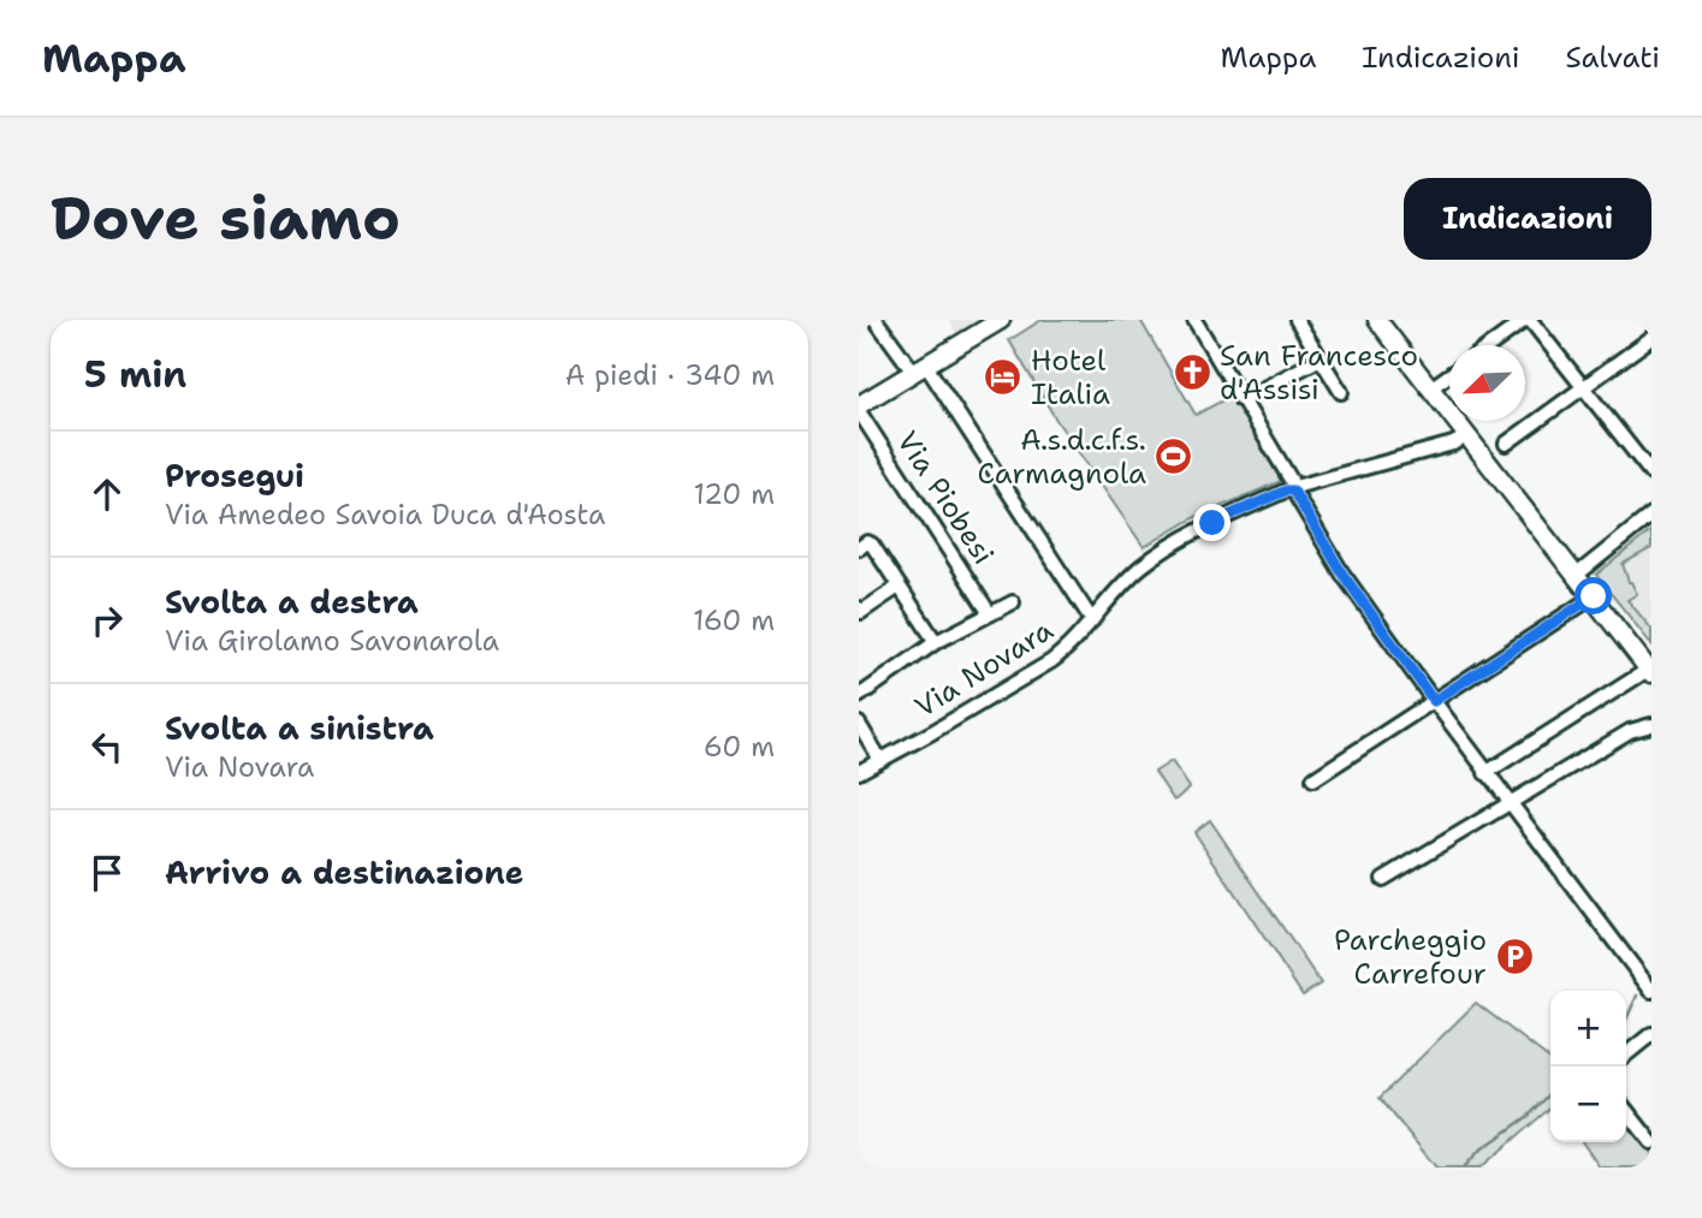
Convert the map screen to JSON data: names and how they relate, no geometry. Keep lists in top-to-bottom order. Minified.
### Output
{"streets":{"street":["Via Piobesi","Via Novara"]},"places":{"church":["San Francesco d'Assisi"],"hotel":["Hotel Italia"],"sports":["A.s.d.c.f.s. Carmagnola"],"parking":["Parcheggio Carrefour"]},"north":"bottom left","page":{"header":"Mappa","nav":["Mappa","Indicazioni","Salvati"],"buttons":"Indicazioni","title":"Dove siamo","heading":["5 min","A piedi · 340 m"],"list":[["Prosegui","Via Amedeo Savoia Duca d'Aosta","120 m"],["Svolta a destra","Via Girolamo Savonarola","160 m"],["Svolta a sinistra","Via Novara","60 m"],"Arrivo a destinazione"],"map_buttons":["+","−"]}}
